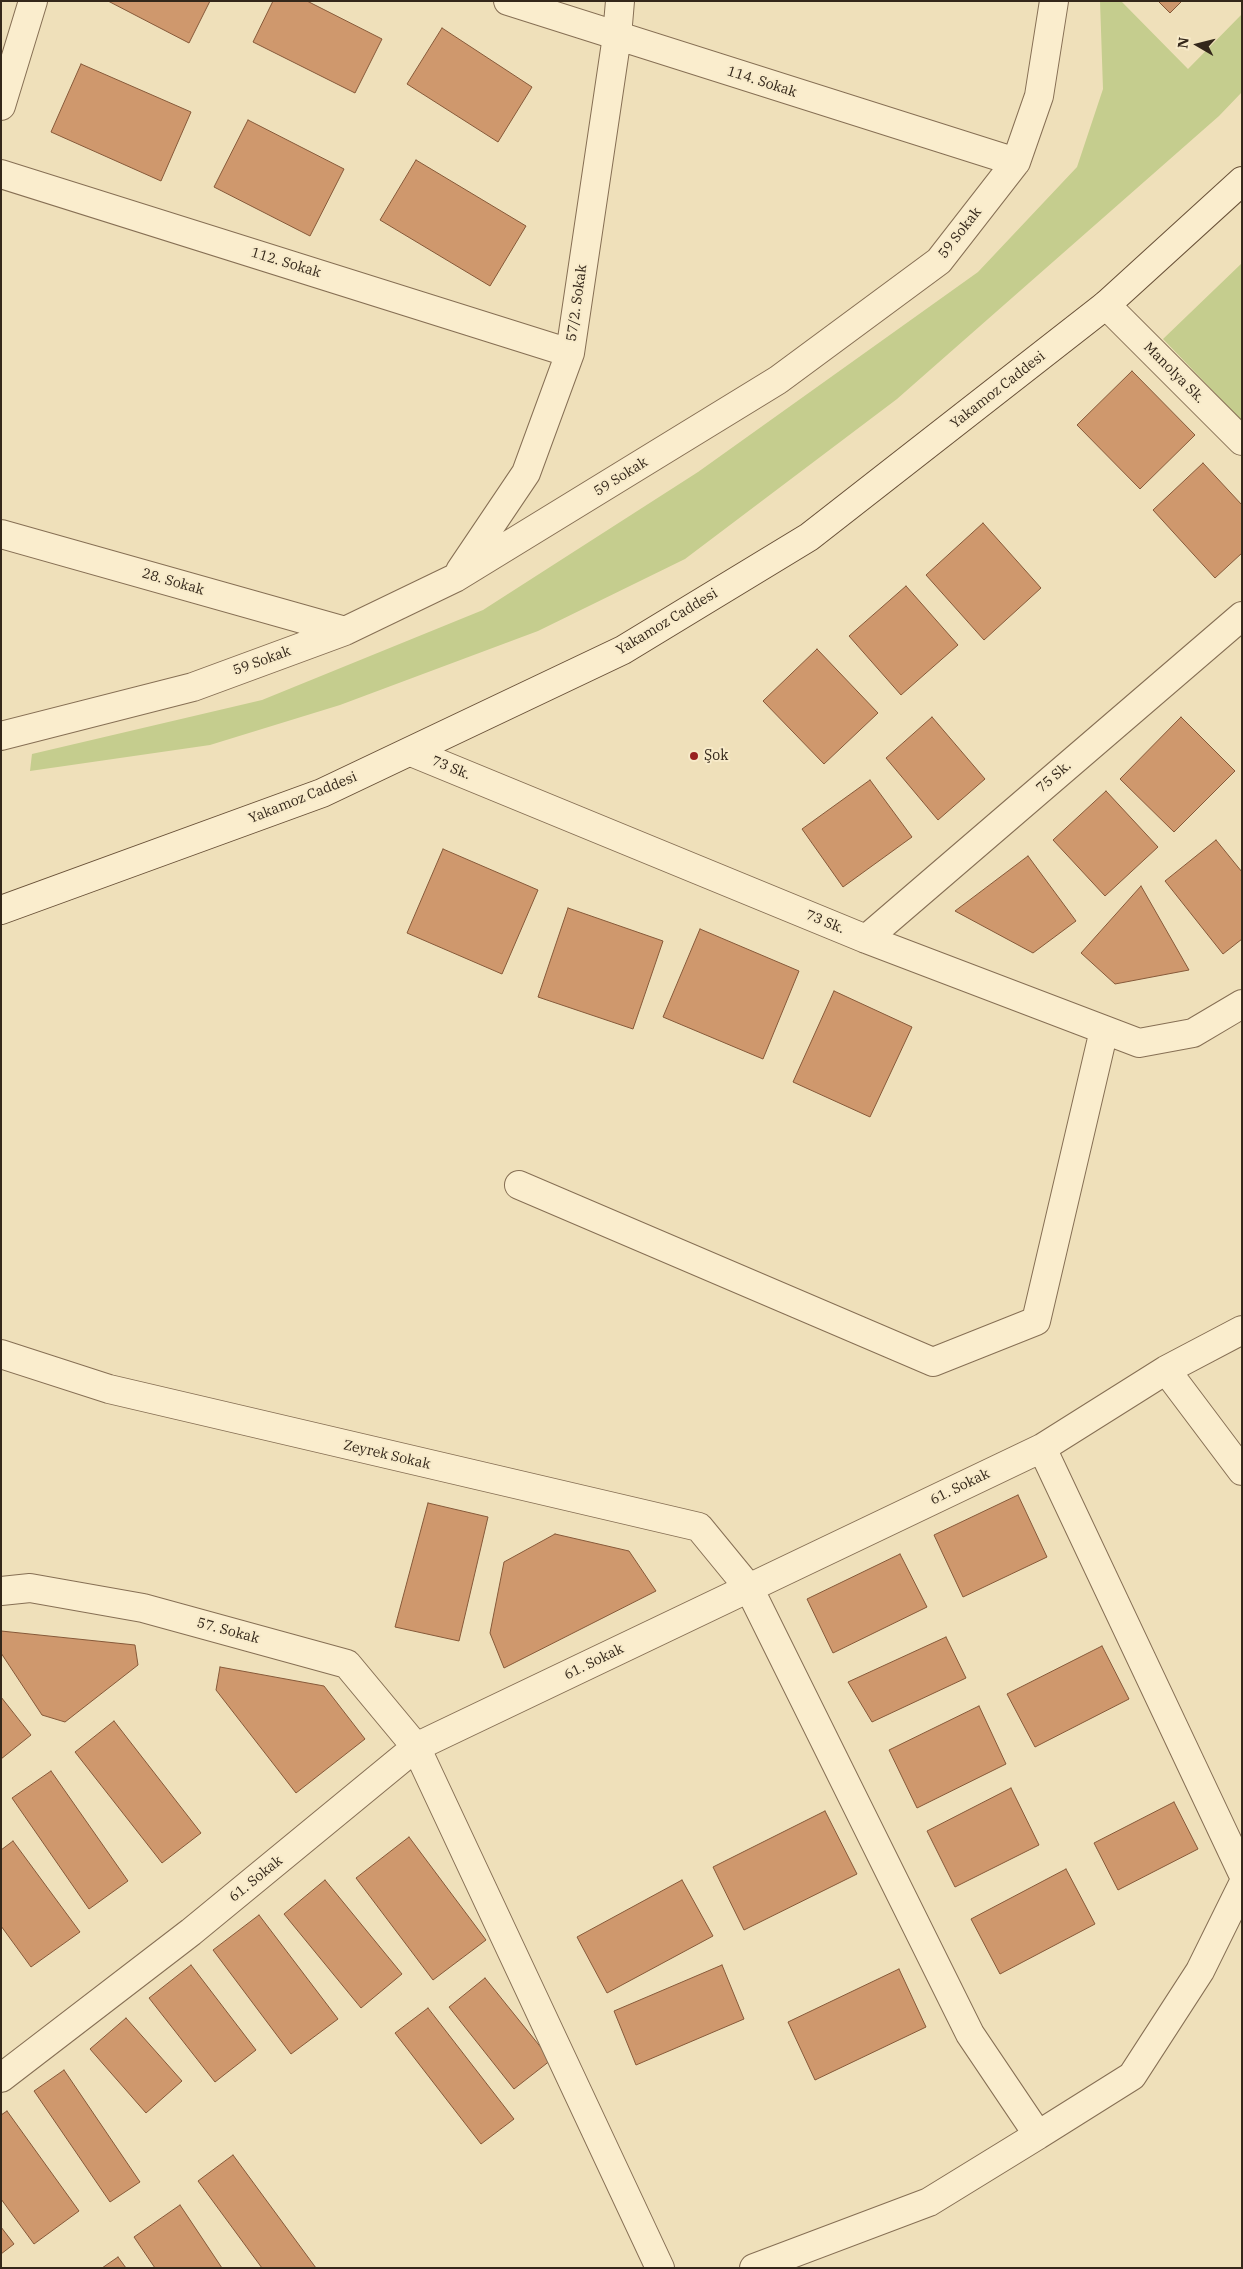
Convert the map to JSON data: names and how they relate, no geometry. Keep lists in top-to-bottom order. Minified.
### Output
{"streets":{"street":["114. Sokak","59 Sokak","112. Sokak","57/2. Sokak","Manolya Sk.","Yakamoz Caddesi","28. Sokak","73 Sk.","75 Sk.","Zeyrek Sokak","61. Sokak","57. Sokak"]},"crossings":[["114. Sokak","59 Sokak"],["114. Sokak","57/2. Sokak"],["59 Sokak","57/2. Sokak"],["59 Sokak","28. Sokak"],["112. Sokak","57/2. Sokak"],["Manolya Sk.","Yakamoz Caddesi"],["Yakamoz Caddesi","73 Sk."],["73 Sk.","75 Sk."],["Zeyrek Sokak","61. Sokak"],["61. Sokak","57. Sokak"]],"places":["Şok"],"north":"left"}
